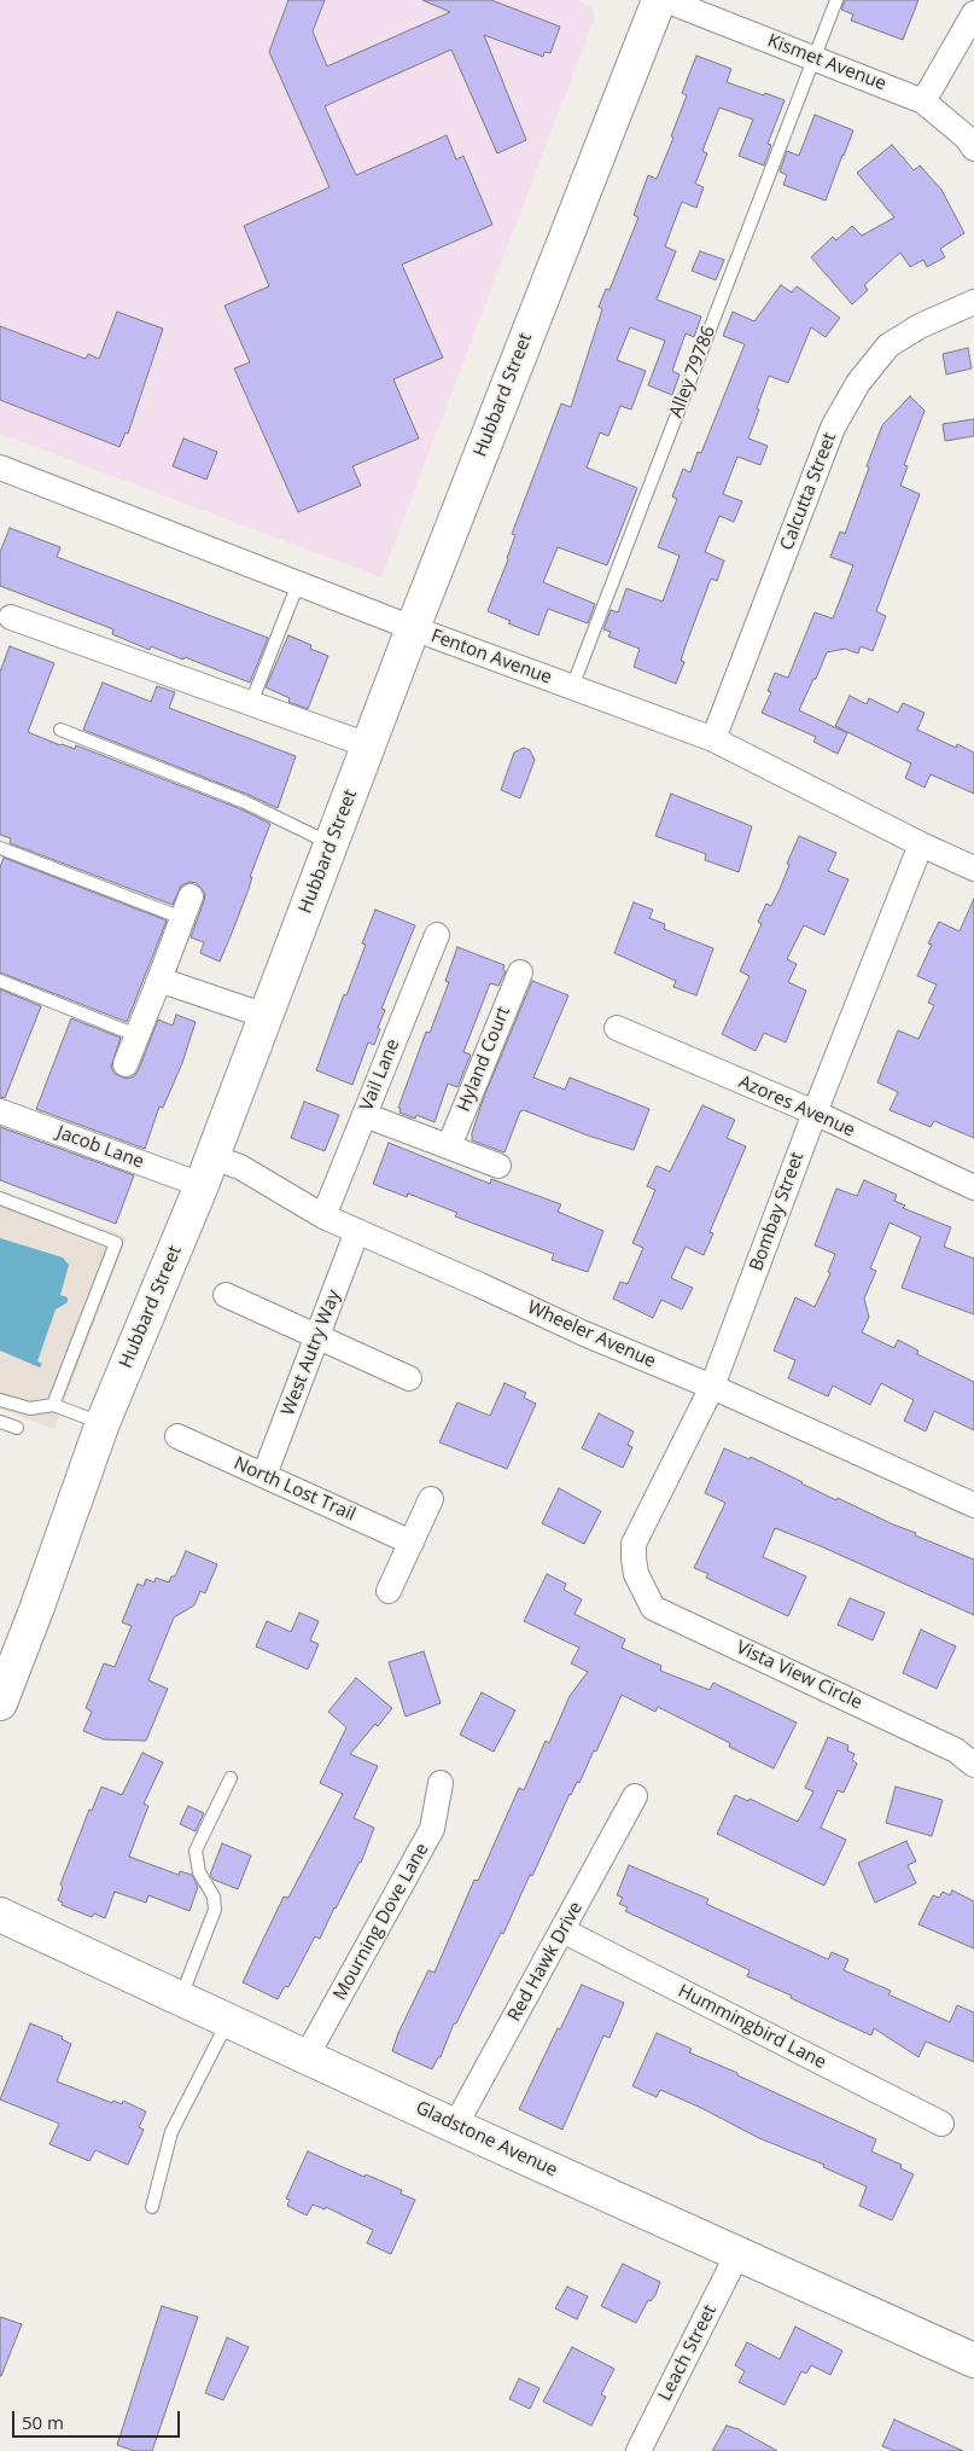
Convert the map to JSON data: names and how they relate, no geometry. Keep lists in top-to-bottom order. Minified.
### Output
{"streets":{"main road":["Hubbard Street","Gladstone Avenue"],"street":["Kismet Avenue","Calcutta Street","Fenton Avenue","Hyland Court","Vail Lane","Azores Avenue","Jacob Lane","Bombay Street","Wheeler Avenue","West Autry Way","North Lost Trail","Vista View Circle","Mourning Dove Lane","Red Hawk Drive","Hummingbird Lane","Leach Street"],"lane":["Alley 79786"]},"crossings":[["Kismet Avenue","Alley 79786"],["Alley 79786","Fenton Avenue"],["Hubbard Street","Fenton Avenue"],["Hubbard Street","Jacob Lane"],["Hubbard Street","Wheeler Avenue"],["Calcutta Street","Fenton Avenue"],["Fenton Avenue","Bombay Street"],["Vail Lane","Wheeler Avenue"],["Azores Avenue","Bombay Street"],["Jacob Lane","Wheeler Avenue"],["Bombay Street","Wheeler Avenue"],["Bombay Street","Vista View Circle"],["Wheeler Avenue","West Autry Way"],["West Autry Way","North Lost Trail"],["Mourning Dove Lane","Gladstone Avenue"],["Red Hawk Drive","Hummingbird Lane"],["Red Hawk Drive","Gladstone Avenue"],["Gladstone Avenue","Leach Street"]],"scale_bar":"50 m"}
